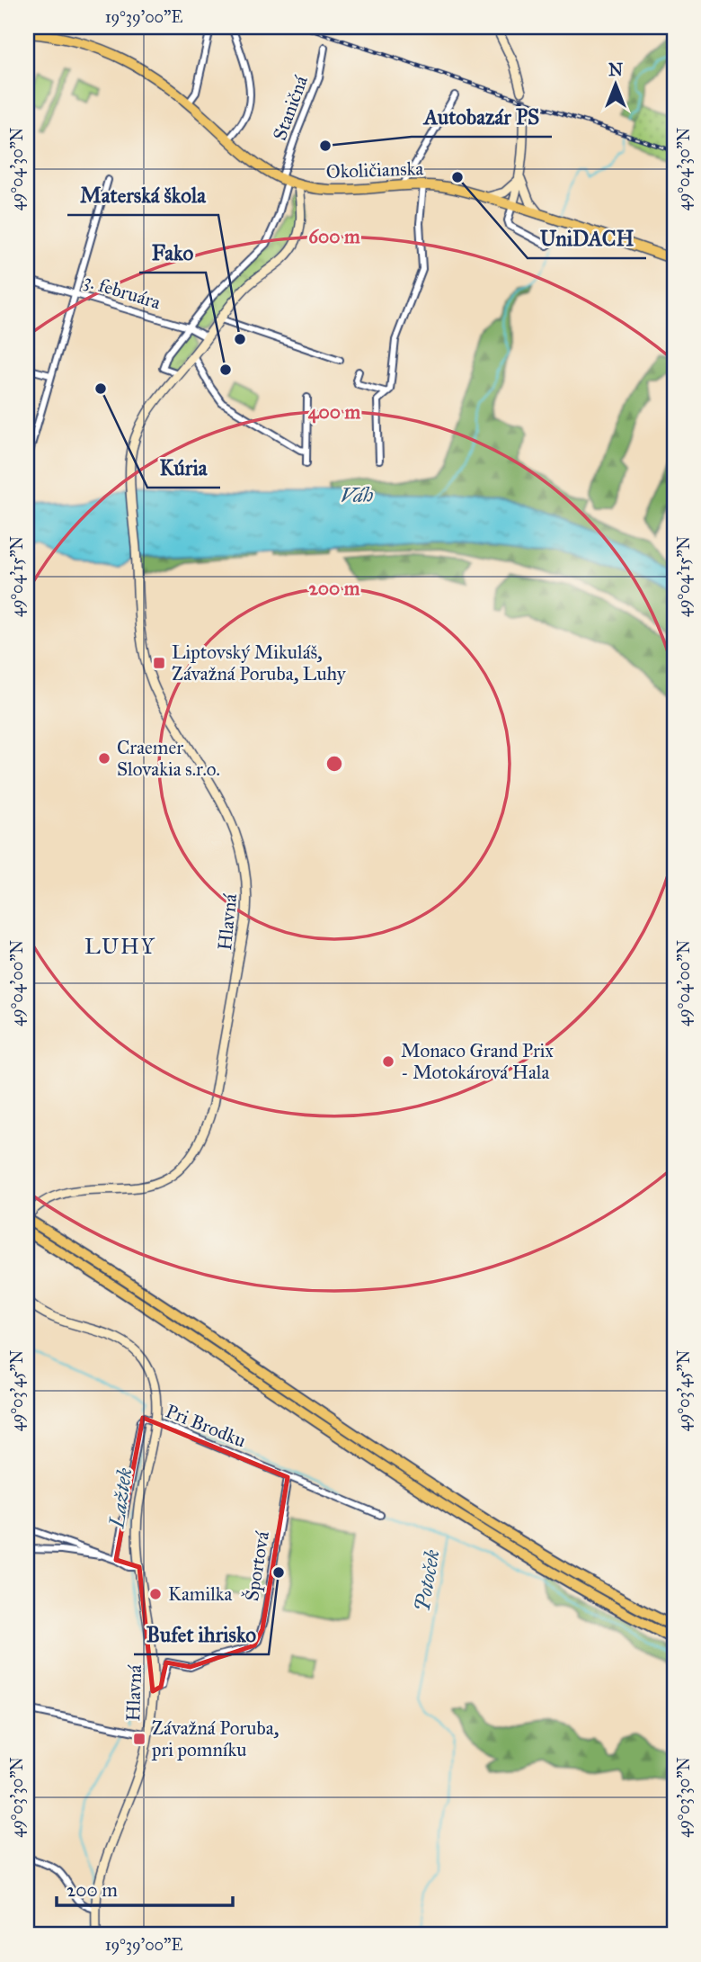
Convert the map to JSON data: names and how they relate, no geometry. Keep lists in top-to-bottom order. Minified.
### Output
{"streets":{"main road":["Okoličianska"],"street":["Staničná","3. februára","Hlavná","Pri Brodku","Športová"]},"crossings":[["Staničná","Okoličianska"],["Staničná","3. februára"],["Staničná","Hlavná"],["Okoličianska","Hlavná"],["3. februára","Hlavná"],["Hlavná","Pri Brodku"],["Hlavná","Športová"],["Pri Brodku","Športová"]],"districts":["LUHY"],"water":["Váh","Lažtek","Potoček"],"places":{"other":["Autobazár PS","UniDACH","Materská škola","Fako","Kúria","Craemer Slovakia s.r.o.","Monaco Grand Prix - Motokárová Hala","Bufet ihrisko","Kamilka"],"transit":["Liptovský Mikuláš, Závažná Poruba, Luhy","Závažná Poruba, pri pomníku"]},"scale_bar":"200 m","north":"top","coordinates":["19°39'00\"E","49°04'30\"N","49°04'15\"N","49°04'00\"N","49°03'45\"N","49°03'30\"N"],"rings":["600 m","400 m","200 m"]}
